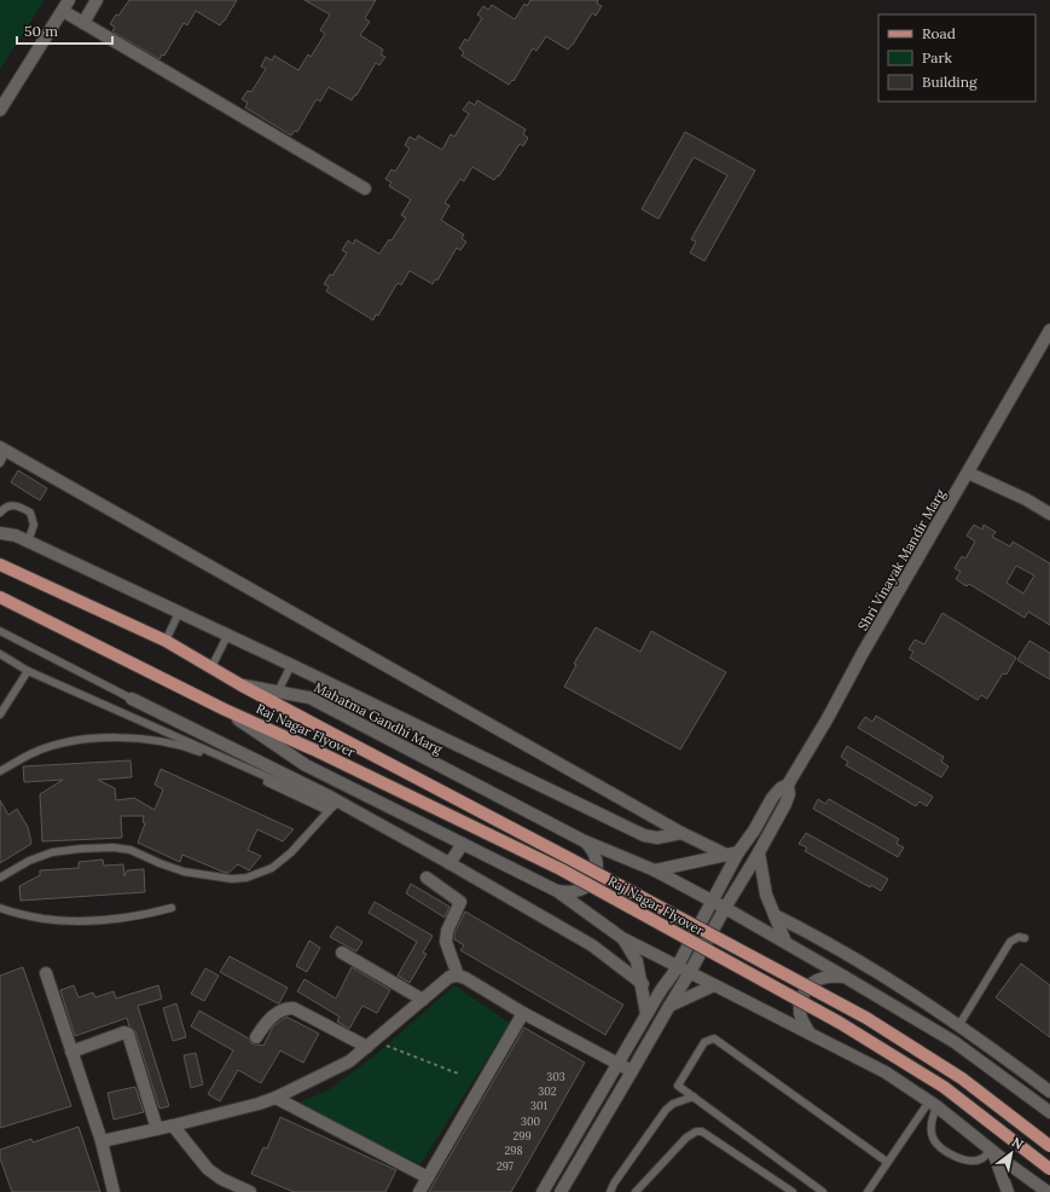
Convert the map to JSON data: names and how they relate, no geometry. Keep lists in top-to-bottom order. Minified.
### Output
{"streets":{"main road":["Mahatma Gandhi Marg","Raj Nagar Flyover"],"street":["Shri Vinayak Mandir Marg"]},"crossings":[["Mahatma Gandhi Marg","Raj Nagar Flyover"]],"house_numbers":["303","302","301","300","299","298","297"],"legend":["Road","Park","Building"],"scale_bar":"50 m","north":"top right"}
